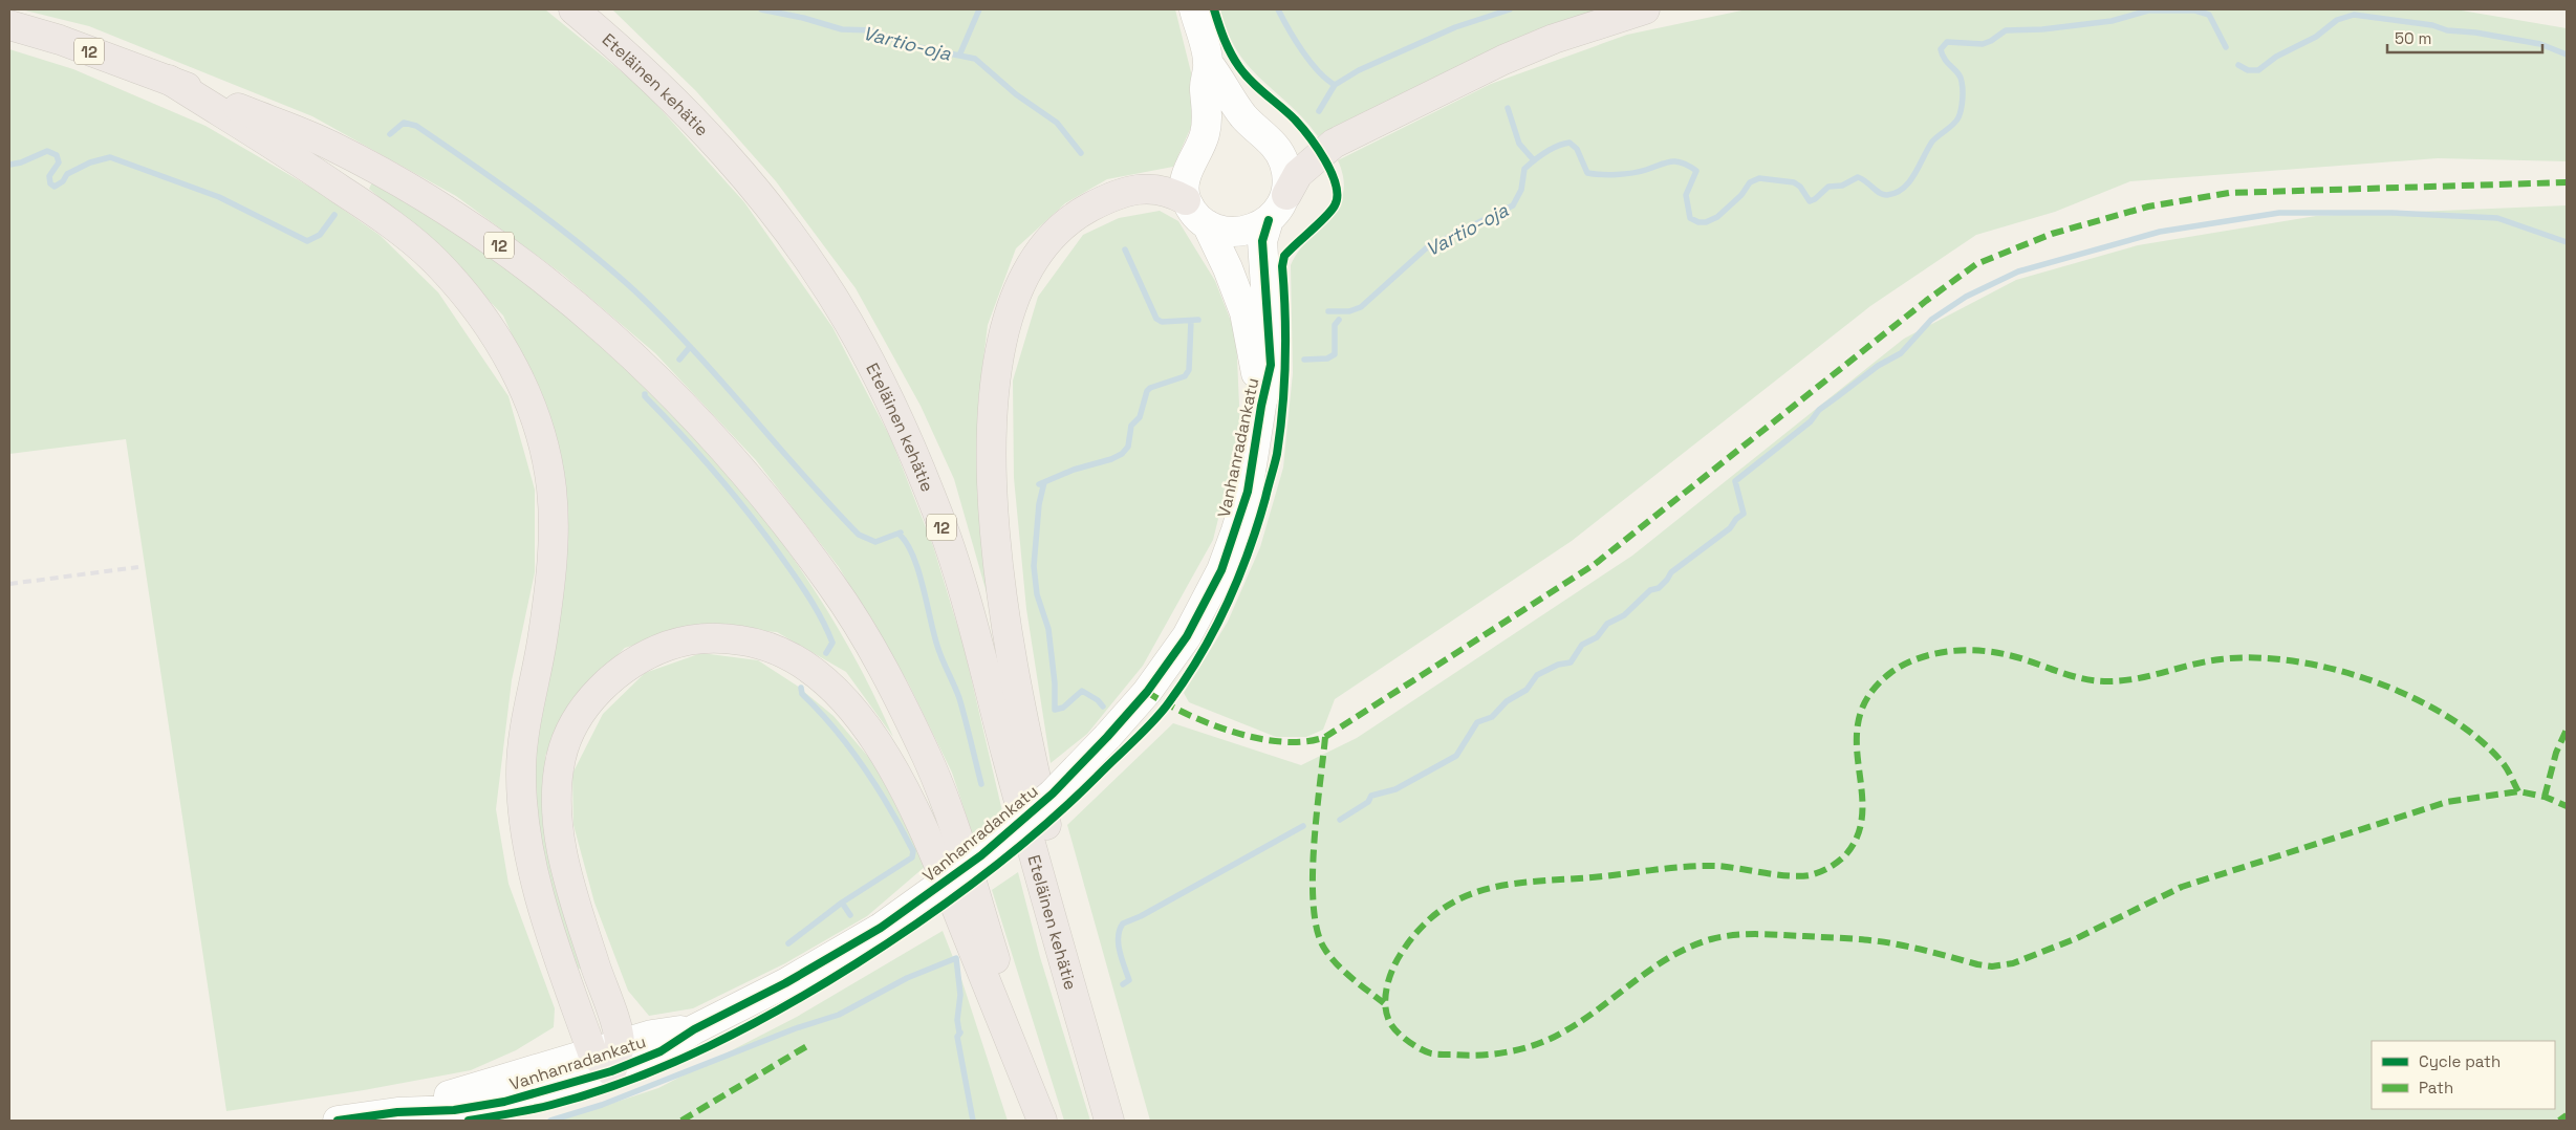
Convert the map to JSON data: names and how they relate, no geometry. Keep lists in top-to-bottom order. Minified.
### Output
{"streets":{"highway":["12","Eteläinen kehätie"],"street":["Vanhanradankatu"]},"water":["Vartio-oja"],"legend":["Cycle path","Path"],"scale_bar":"50 m"}
